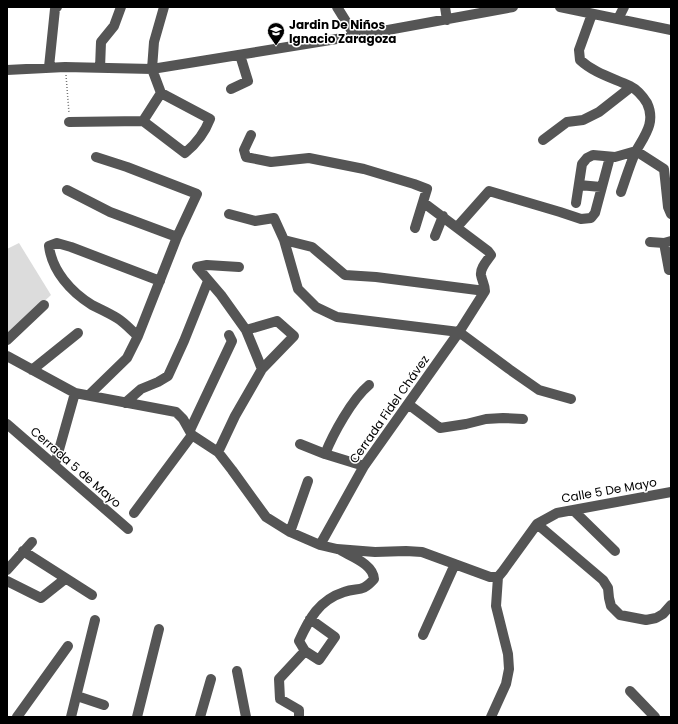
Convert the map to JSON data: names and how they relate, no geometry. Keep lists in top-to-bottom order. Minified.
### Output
{"streets":{"street":["Cerrada Fidel Chávez","Cerrada 5 de Mayo","Calle 5 De Mayo"]},"places":{"school or university":["Jardin De Niños Ignacio Zaragoza"]}}
